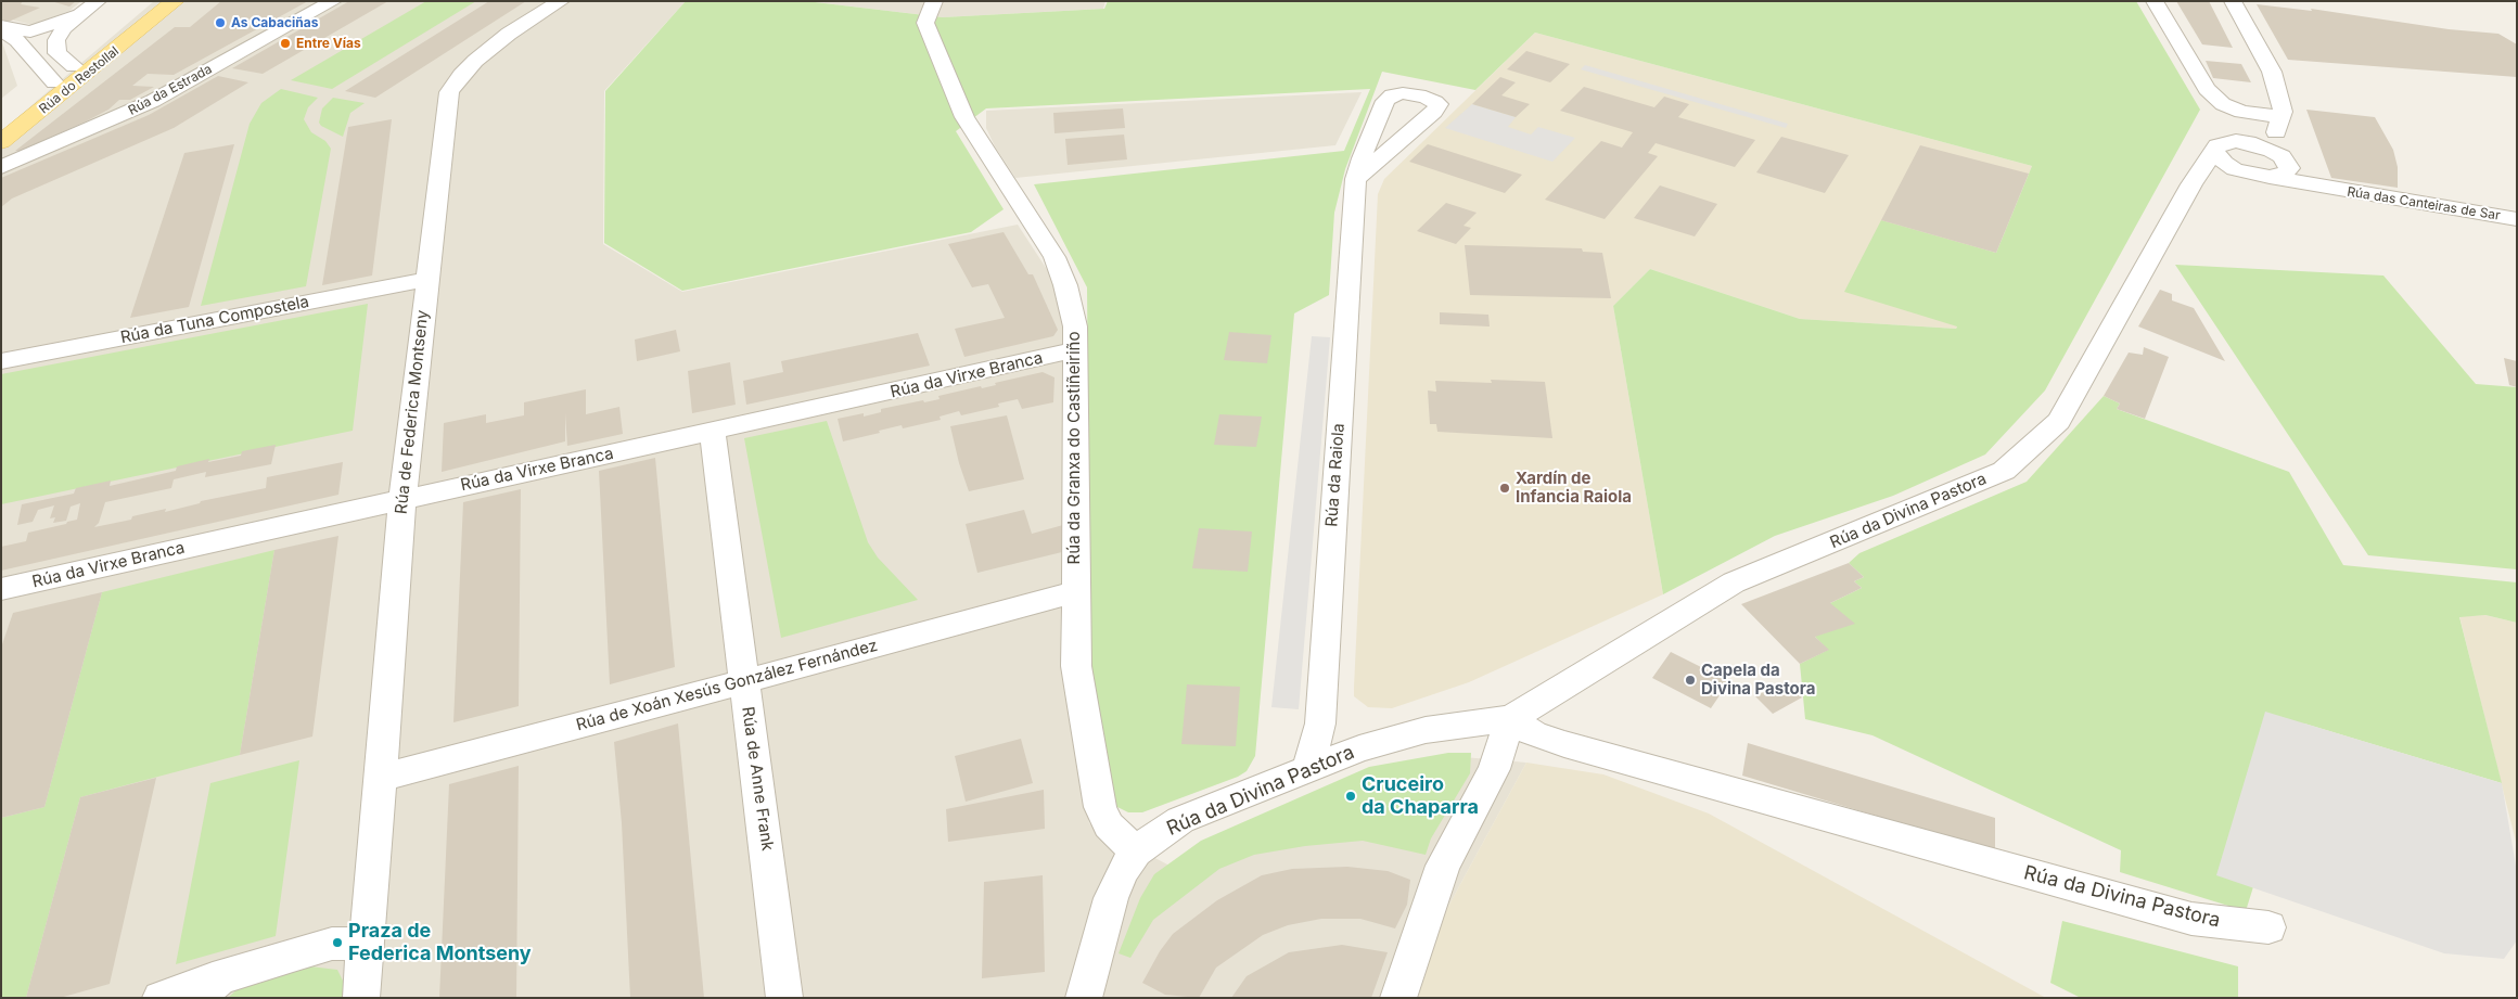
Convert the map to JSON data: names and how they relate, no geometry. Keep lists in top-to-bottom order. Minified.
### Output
{"streets":{"main road":["Rúa do Restollal"],"street":["Rúa da Estrada","Rúa das Canteiras de Sar","Rúa da Tuna Compostela","Rúa da Virxe Branca","Rúa de Federica Montseny","Rúa da Granxa do Castiñeiriño","Rúa da Raiola","Rúa da Divina Pastora","Rúa de Xoán Xesús González Fernández","Rúa de Anne Frank"]},"crossings":[["Rúa da Tuna Compostela","Rúa de Federica Montseny"],["Rúa da Virxe Branca","Rúa de Federica Montseny"],["Rúa da Virxe Branca","Rúa da Granxa do Castiñeiriño"],["Rúa da Virxe Branca","Rúa de Anne Frank"],["Rúa de Federica Montseny","Rúa de Xoán Xesús González Fernández"],["Rúa da Granxa do Castiñeiriño","Rúa da Divina Pastora"],["Rúa da Granxa do Castiñeiriño","Rúa de Xoán Xesús González Fernández"],["Rúa da Raiola","Rúa da Divina Pastora"],["Rúa de Xoán Xesús González Fernández","Rúa de Anne Frank"]],"places":["As Cabaciñas","Entre Vías","Xardín de Infancia Raiola","Capela da Divina Pastora","Cruceiro da Chaparra","Praza de Federica Montseny"]}
